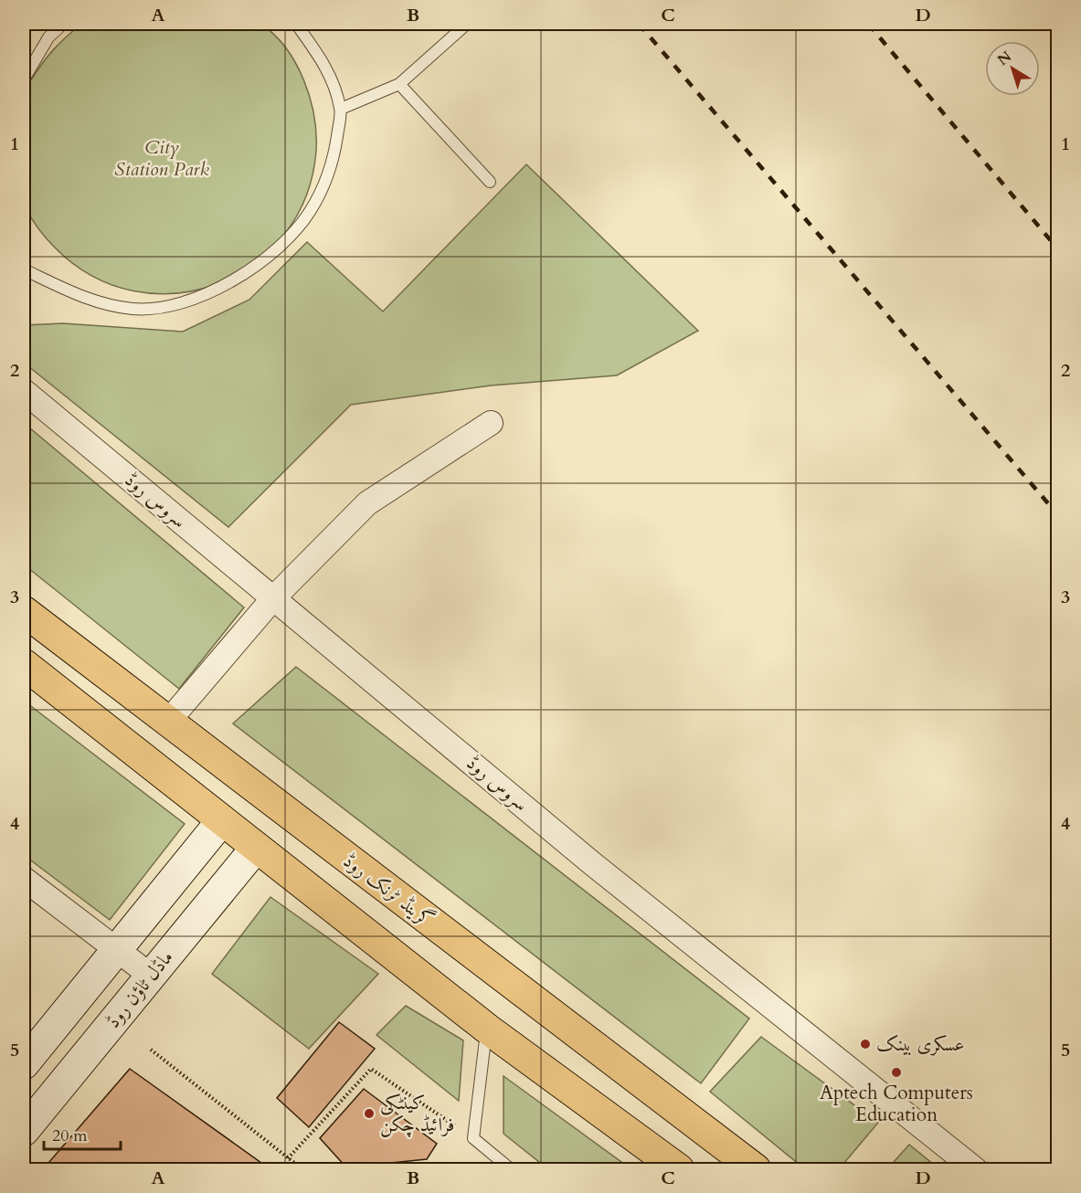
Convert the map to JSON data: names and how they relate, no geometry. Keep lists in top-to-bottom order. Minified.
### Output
{"streets":{"highway":["گرینڈ ٹرنک روڈ"],"street":["سروس روڈ","ماڈل ٹاؤن روڈ"]},"parks":["City Station Park"],"places":["عسکری بینک","Aptech Computers Education","کینٹکی فرائیڈ چکن"],"scale_bar":"20 m","north":"top left","grid":{"columns":["A","B","C","D"],"rows":["1","2","3","4","5"]}}
